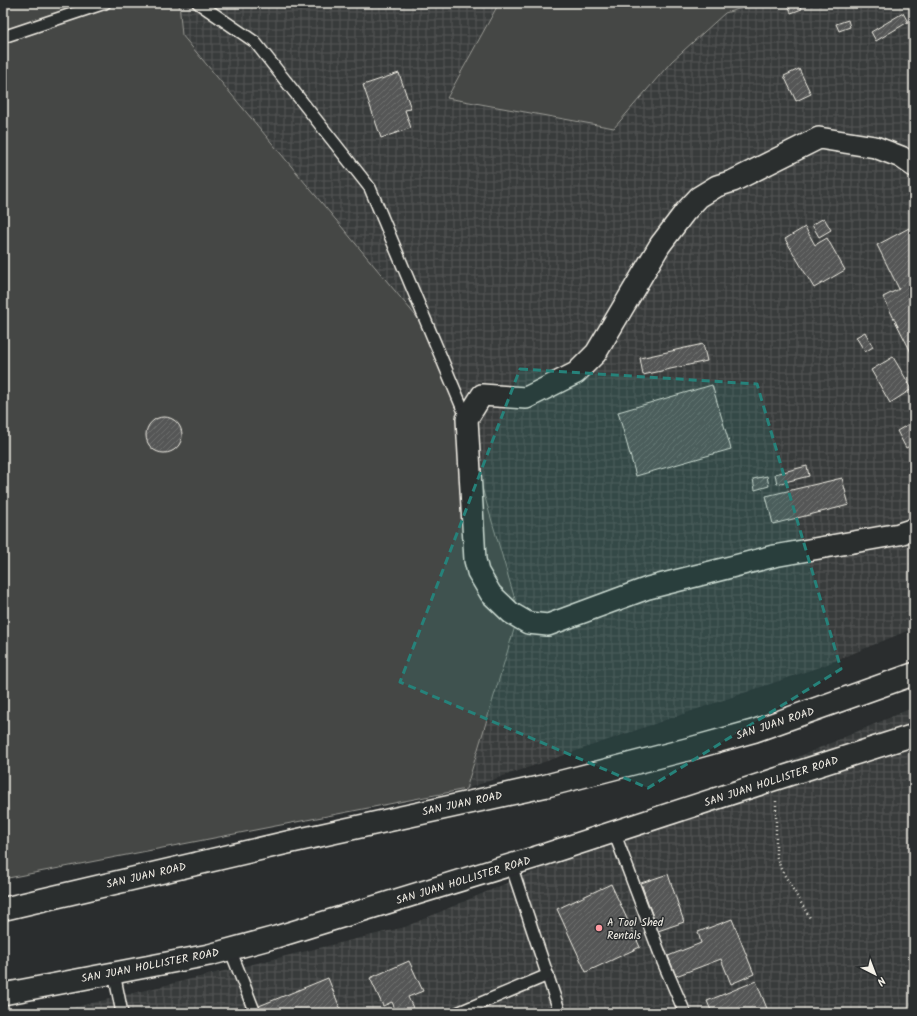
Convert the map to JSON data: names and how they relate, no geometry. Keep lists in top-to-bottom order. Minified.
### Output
{"streets":{"main road":["SAN JUAN ROAD"],"street":["SAN JUAN HOLLISTER ROAD"]},"places":["A Tool Shed Rentals"],"north":"bottom right"}
